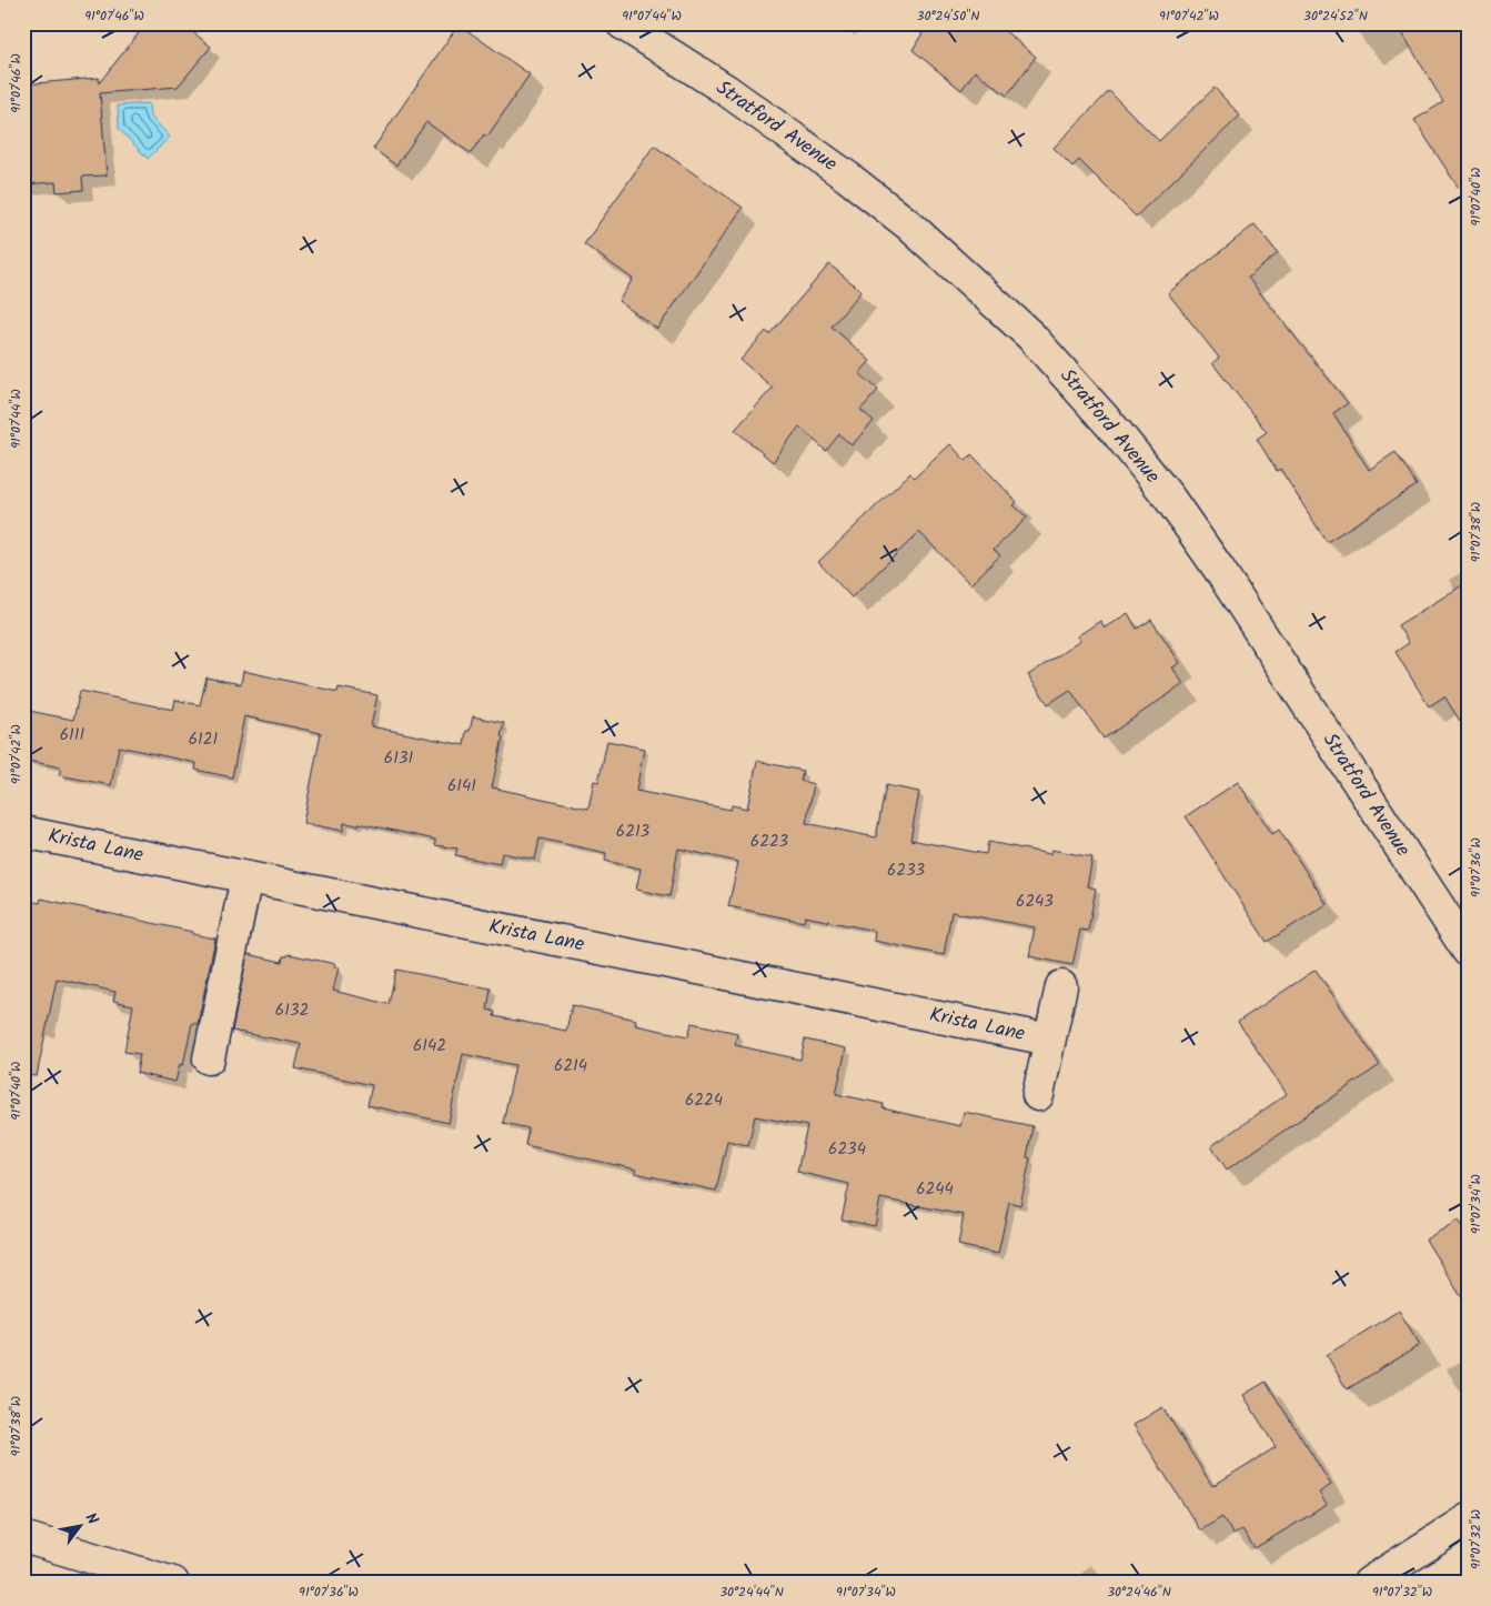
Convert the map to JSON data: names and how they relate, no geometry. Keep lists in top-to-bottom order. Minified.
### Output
{"streets":{"street":["Stratford Avenue","Krista Lane"]},"house_numbers":["6111","6121","6131","6141","6213","6223","6233","6243","6132","6142","6214","6224","6234","6244"],"north":"top right","coordinates":["91°07'46\"W","91°07'44\"W","30°24'50\"N","91°07'42\"W","30°24'52\"N","91°07'40\"W","91°07'38\"W","91°07'36\"W","91°07'34\"W","91°07'32\"W","30°24'44\"N","30°24'46\"N"]}
